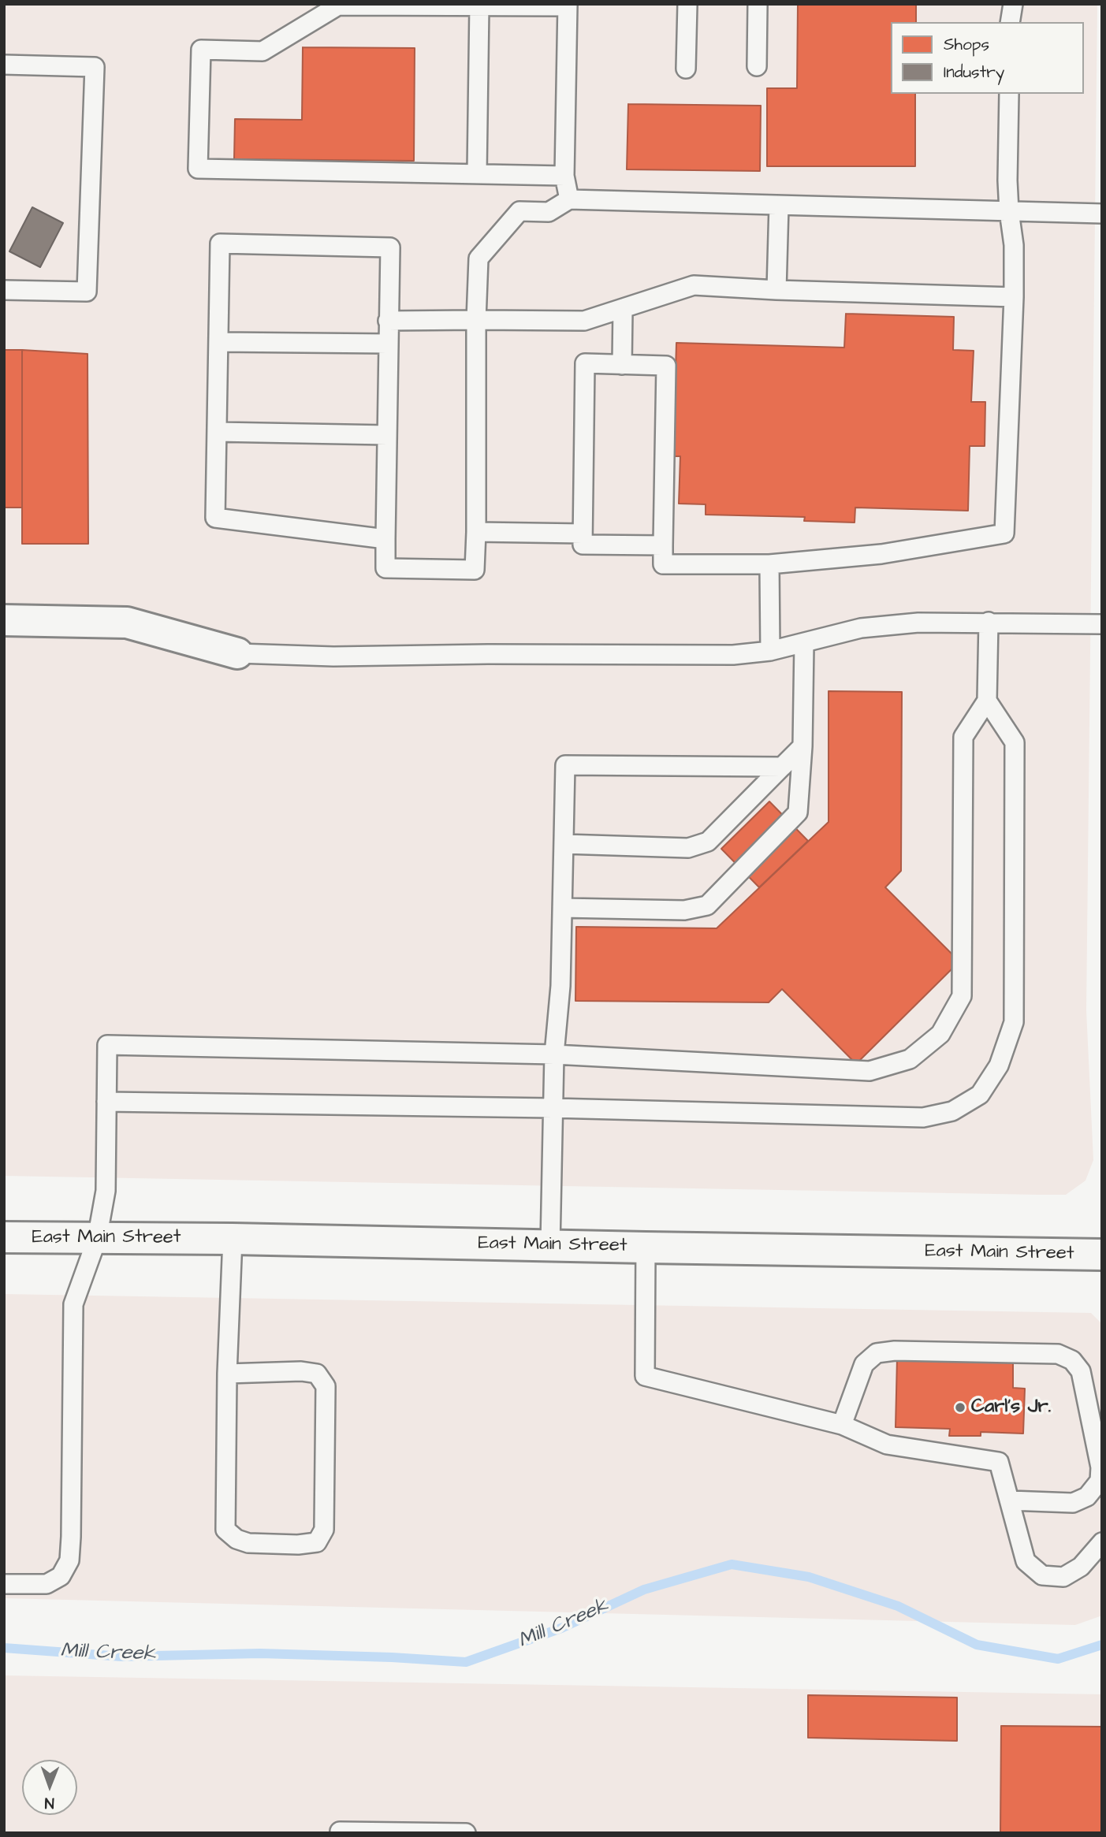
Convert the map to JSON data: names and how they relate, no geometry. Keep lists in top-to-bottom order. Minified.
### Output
{"streets":{"street":["East Main Street"]},"water":["Mill Creek"],"places":["Carl's Jr."],"legend":["Shops","Industry"],"north":"bottom"}
